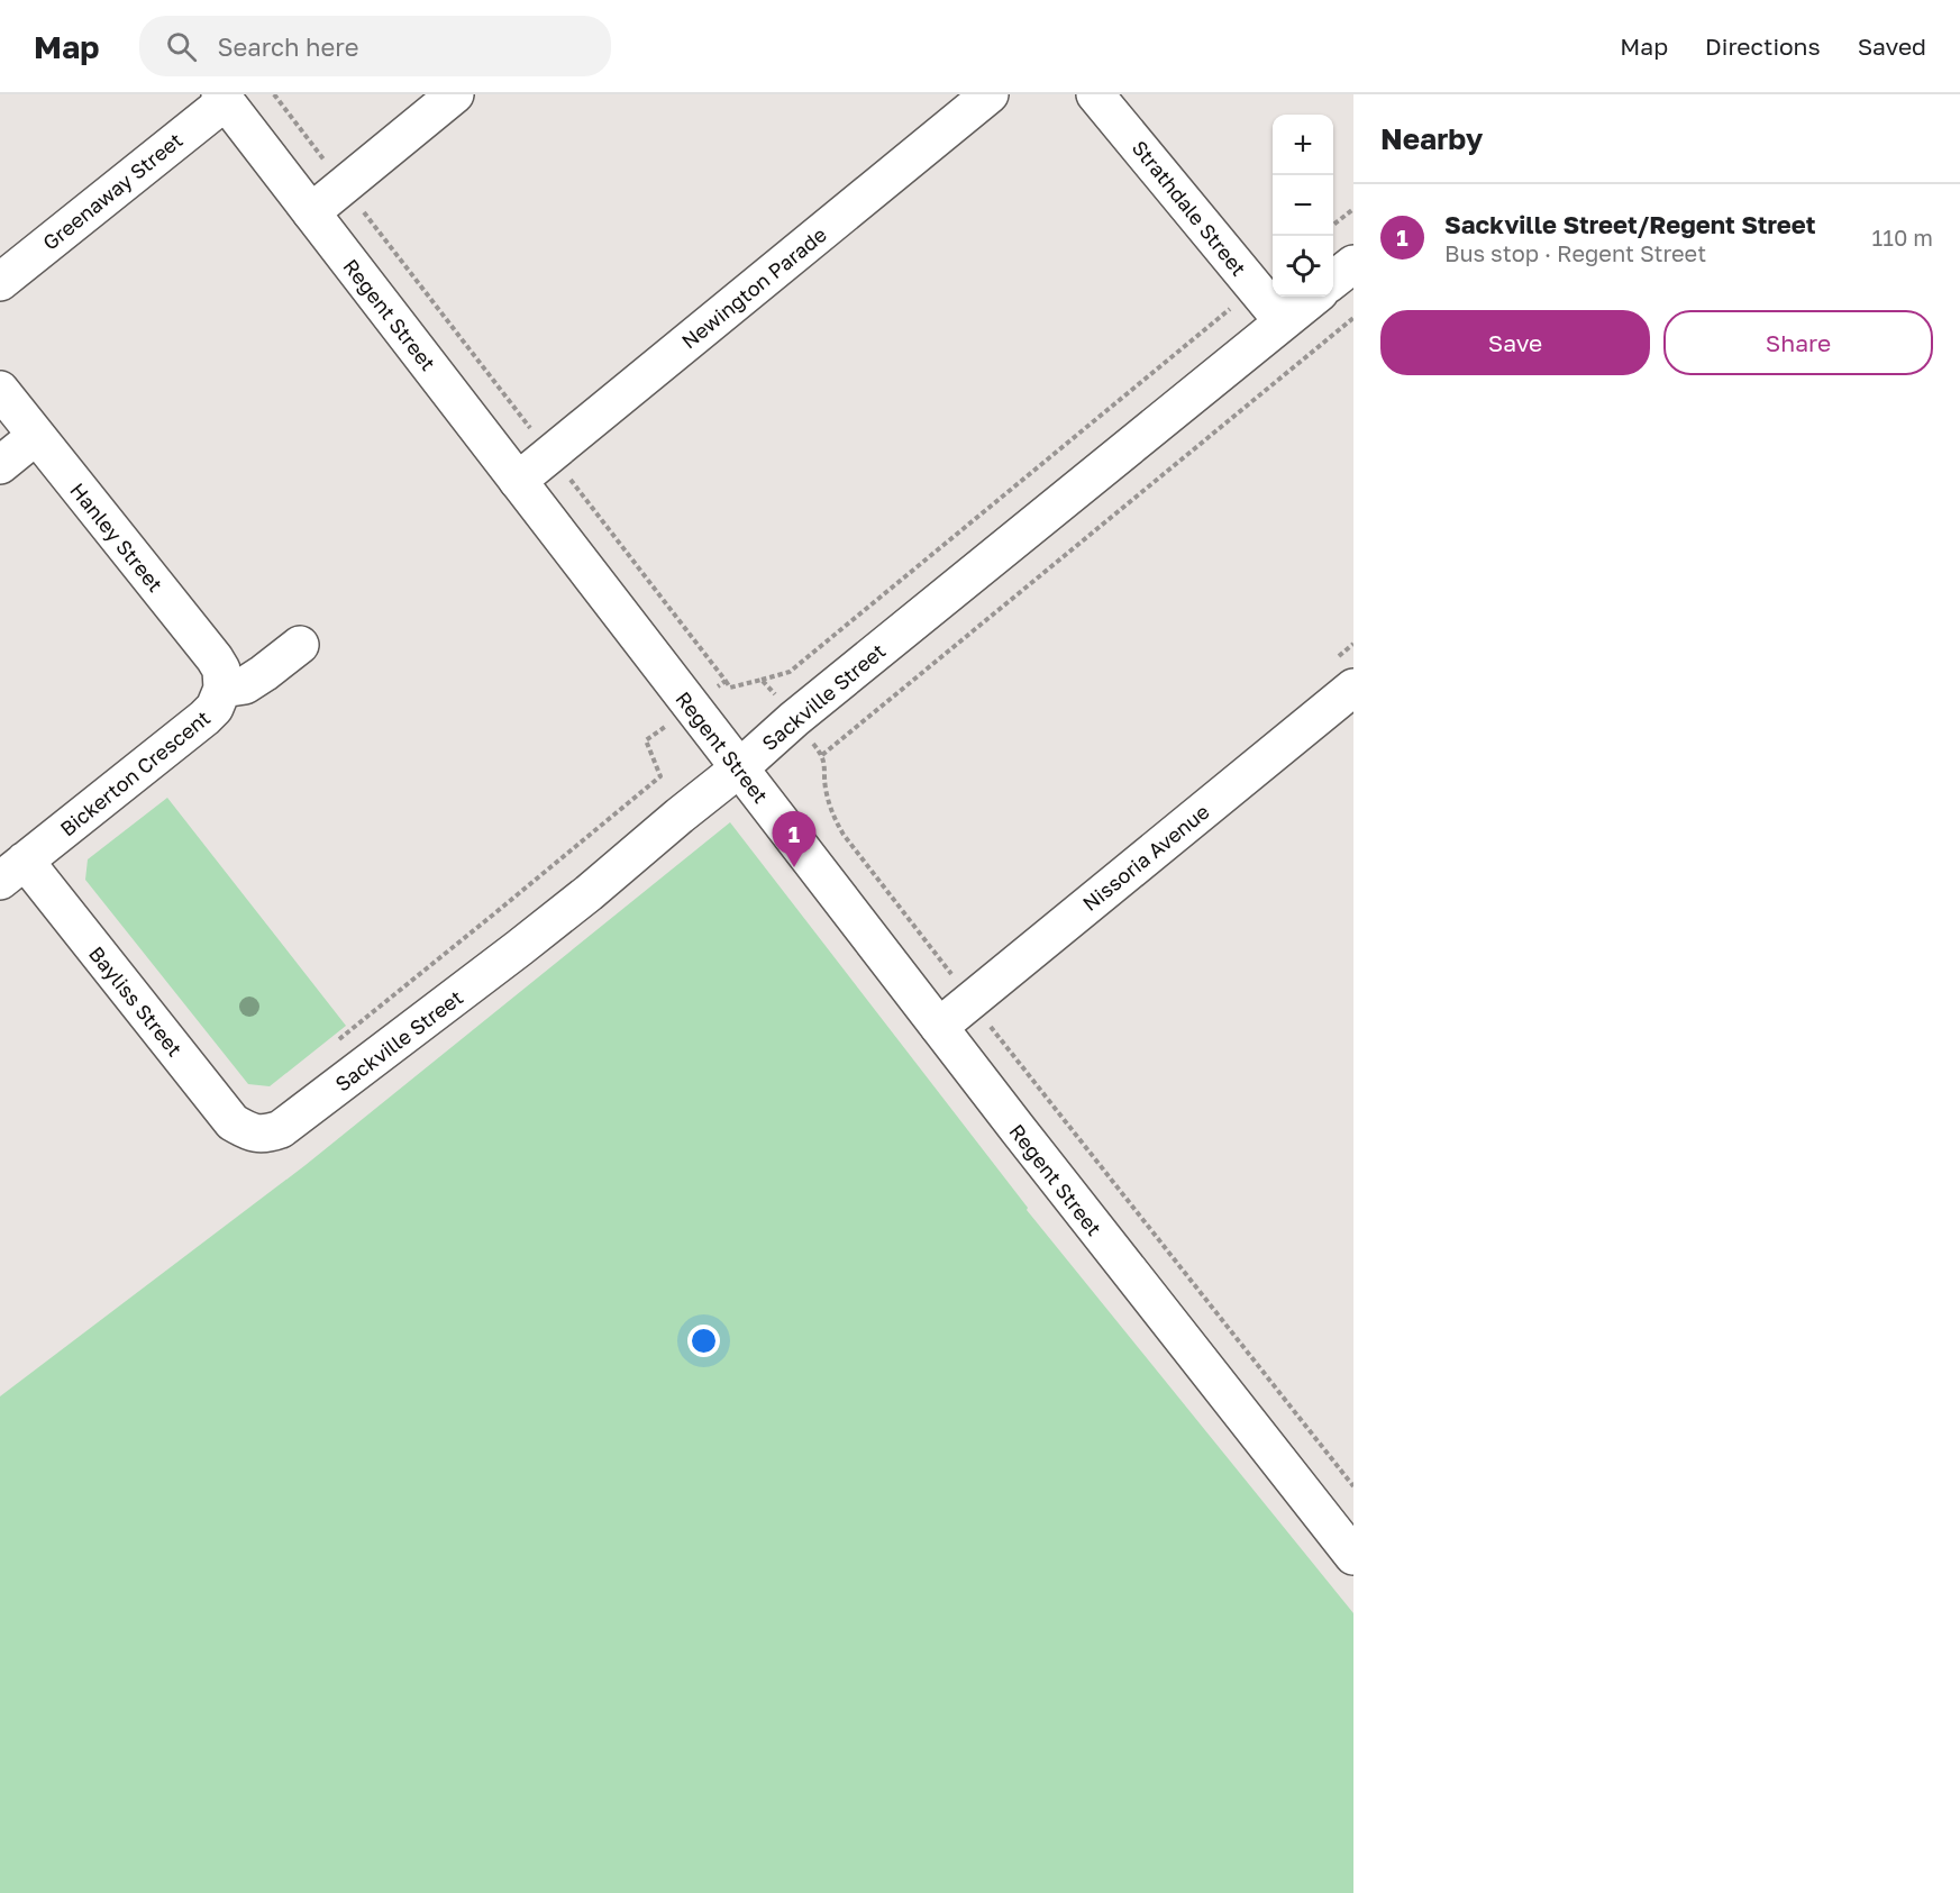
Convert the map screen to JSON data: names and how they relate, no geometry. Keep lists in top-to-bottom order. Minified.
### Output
{"streets":{"street":["Greenaway Street","Strathdale Street","Newington Parade","Regent Street","Hanley Street","Sackville Street","Bickerton Crescent","Nissoria Avenue","Bayliss Street"]},"crossings":[["Greenaway Street","Regent Street"],["Strathdale Street","Sackville Street"],["Newington Parade","Regent Street"],["Regent Street","Sackville Street"],["Regent Street","Nissoria Avenue"],["Hanley Street","Bickerton Crescent"],["Sackville Street","Bayliss Street"],["Bickerton Crescent","Bayliss Street"]],"page":{"header":"Map","search":"Search here","nav":["Map","Directions","Saved"],"heading":"Nearby","map_buttons":["+","−"],"list":[{"mark":"1","name":"Sackville Street/Regent Street","note":"Bus stop · Regent Street","value":"110 m"}],"buttons":["Save","Share"],"pins":"1"}}
